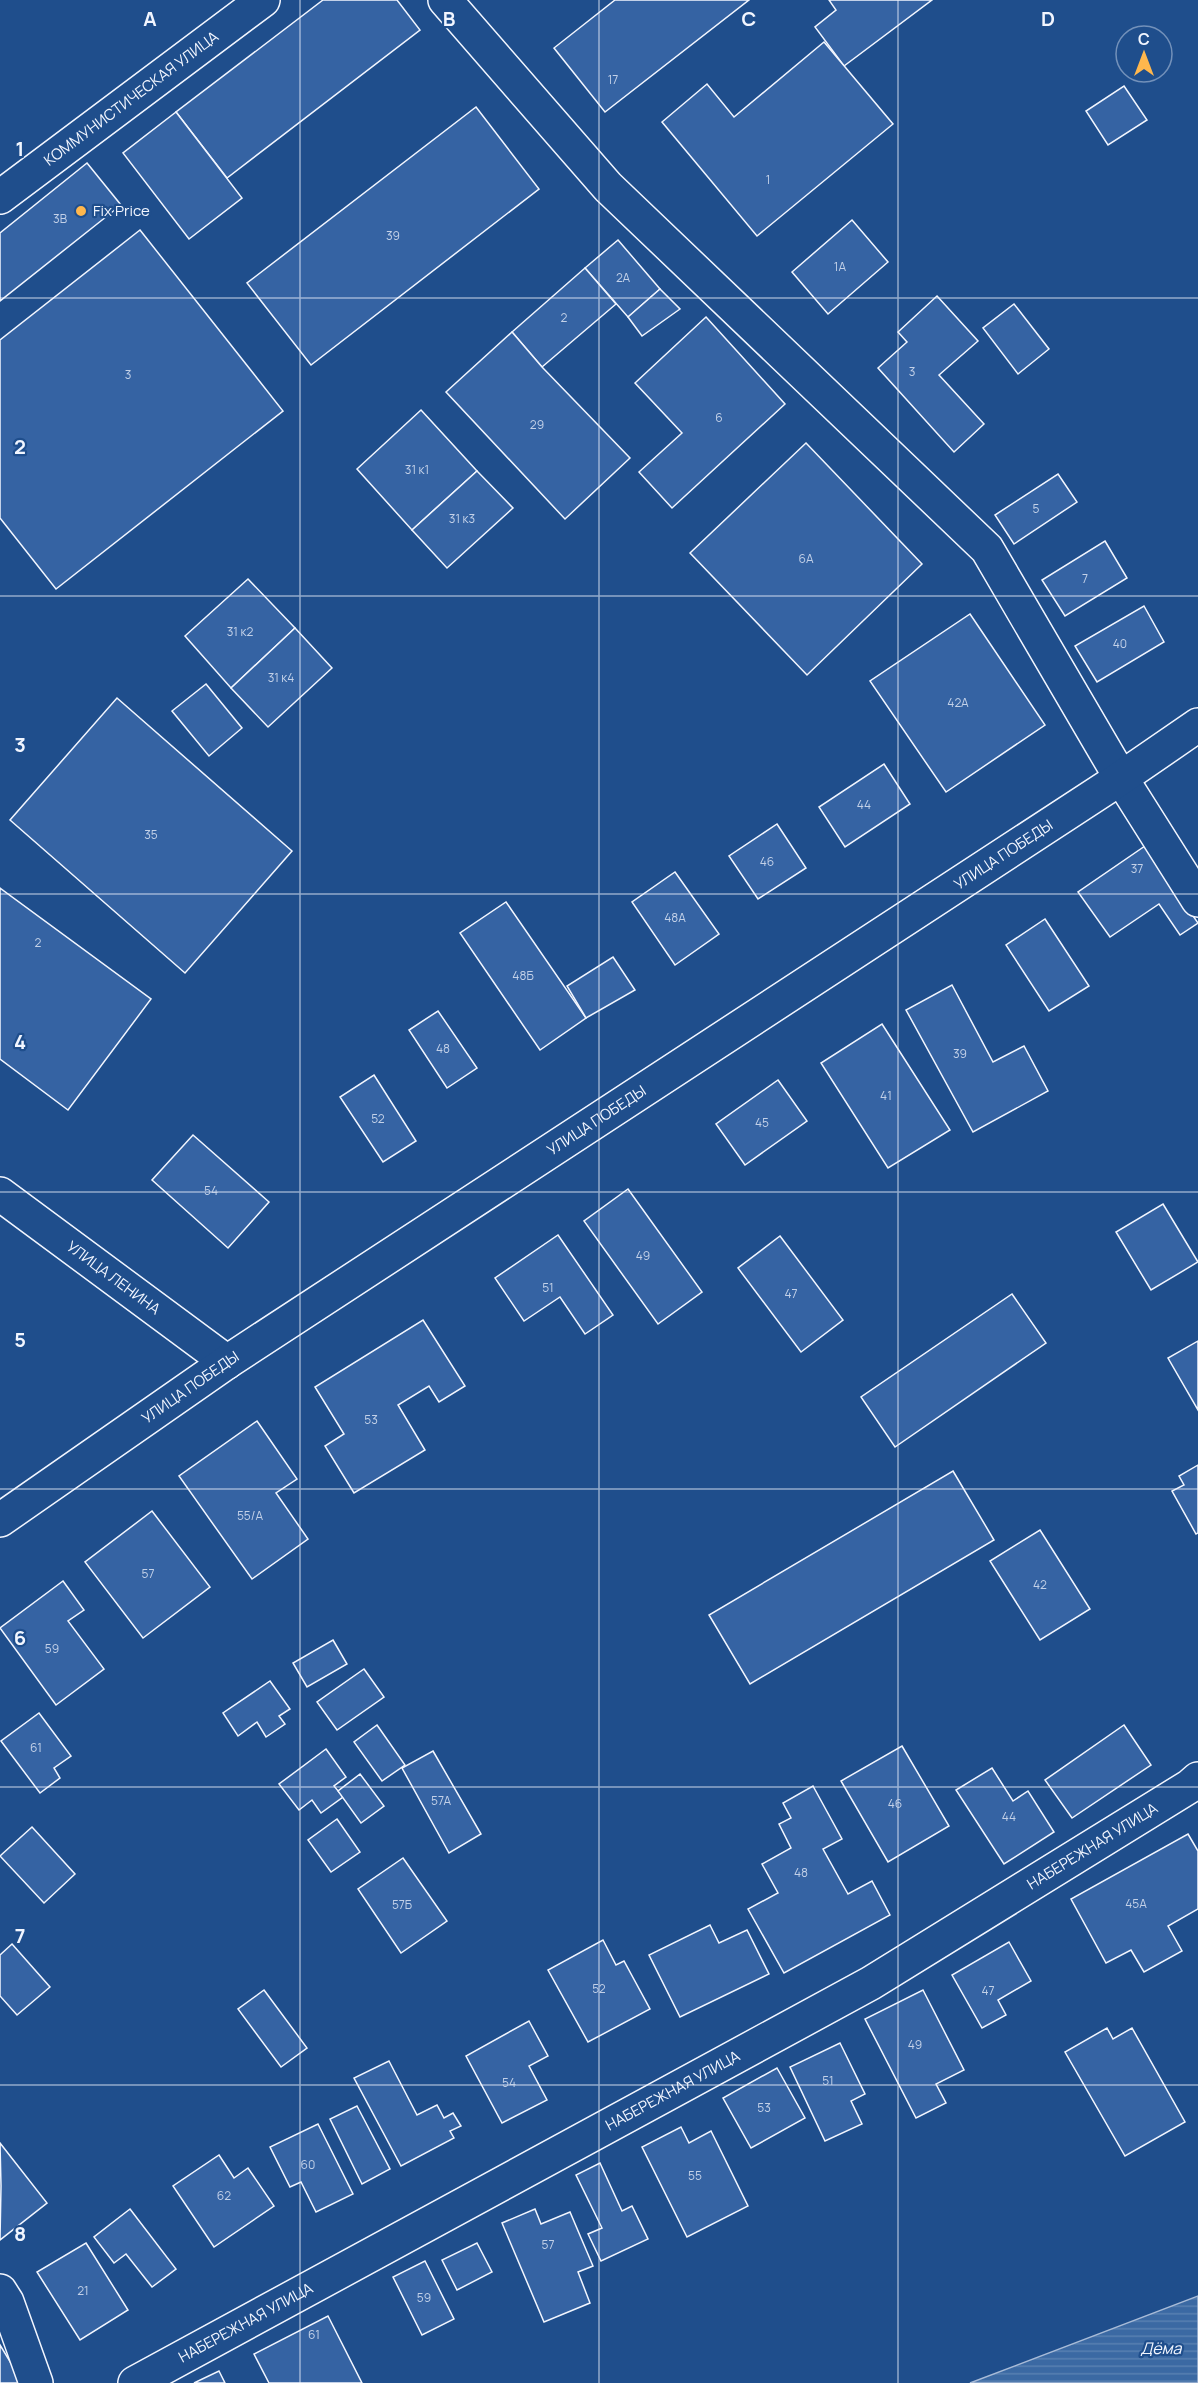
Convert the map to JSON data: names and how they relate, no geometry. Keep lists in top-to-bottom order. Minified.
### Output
{"streets":{"street":["КОММУНИСТИЧЕСКАЯ УЛИЦА","УЛИЦА ПОБЕДЫ","УЛИЦА ЛЕНИНА","НАБЕРЕЖНАЯ УЛИЦА"]},"crossings":[["УЛИЦА ПОБЕДЫ","УЛИЦА ЛЕНИНА"]],"water":["Дёма"],"places":["Fix Price"],"house_numbers":["17","1","3В","39","1А","2А","2","3","3","6","29","31 к1","5","31 к3","6А","7","31 к2","40","31 к4","42А","44","35","46","37","48А","2","48Б","48","39","41","52","45","54","49","51","47","53","55/А","57","42","59","61","57А","46","44","48","45А","57Б","52","47","49","51","54","53","60","55","62","57","21","59","61"],"north":"top","grid":{"columns":["A","B","C","D"],"rows":["1","2","3","4","5","6","7","8"]}}
